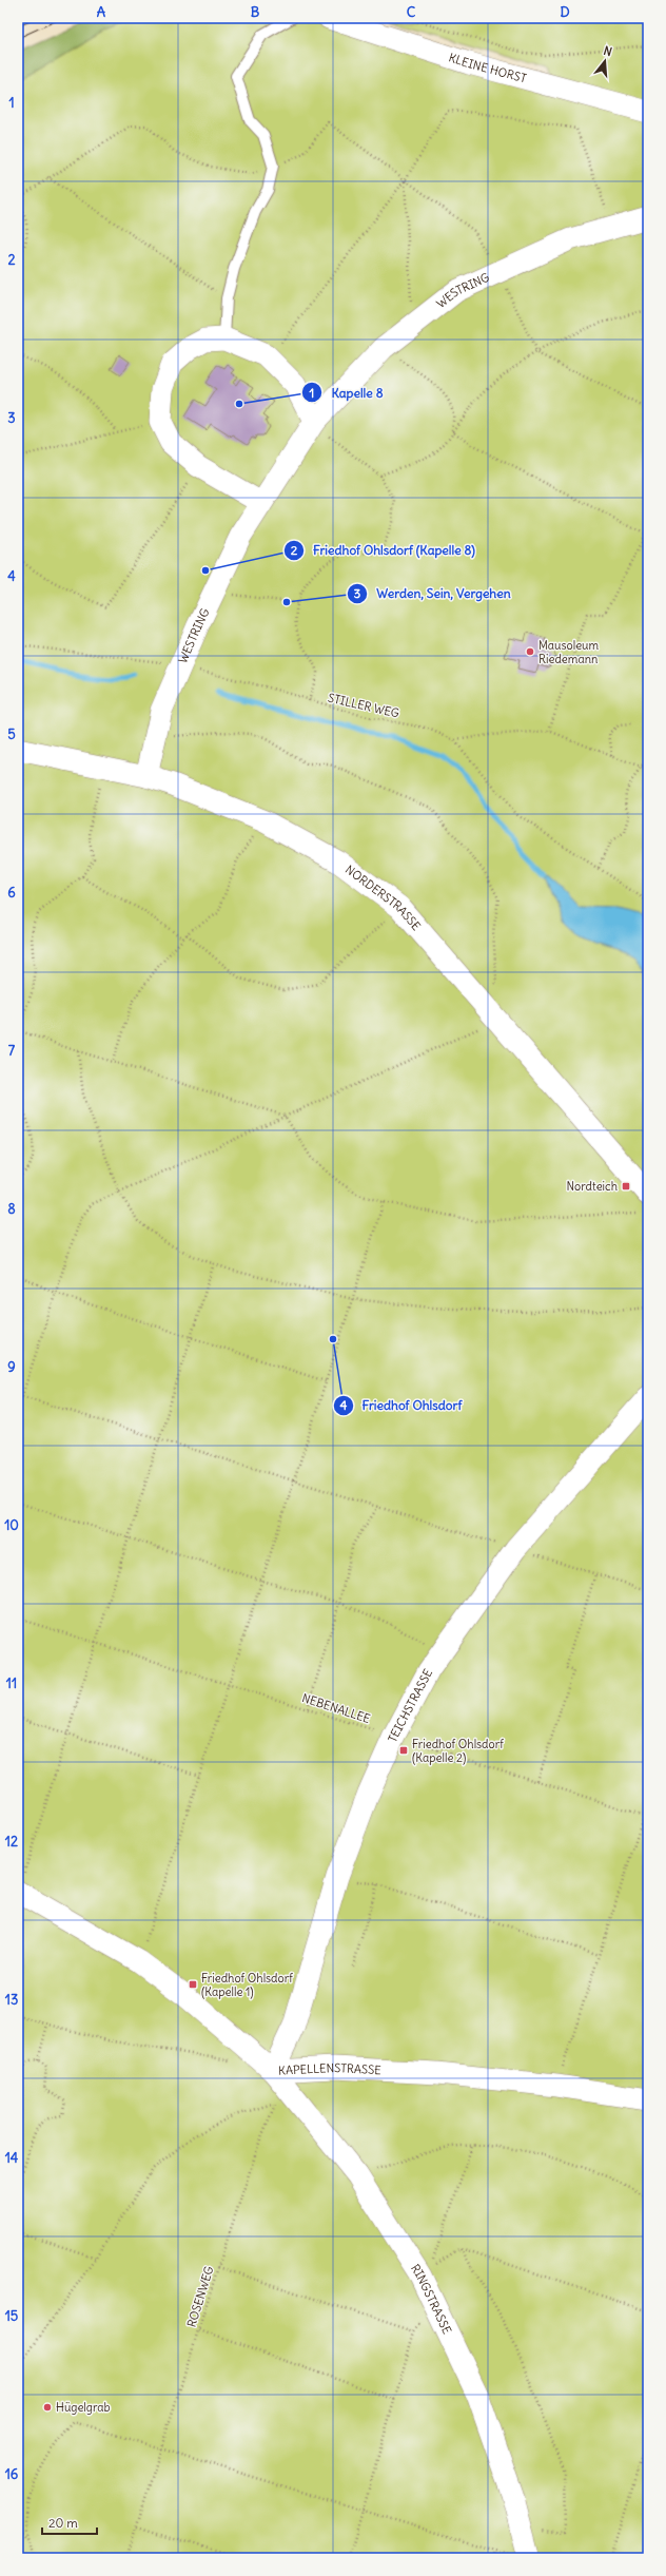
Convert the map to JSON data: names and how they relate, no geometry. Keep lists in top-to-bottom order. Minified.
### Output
{"streets":{"street":["KLEINE HORST","WESTRING","NORDERSTRASSE","TEICHSTRASSE","KAPELLENSTRASSE","RINGSTRASSE"],"path":["STILLER WEG","NEBENALLEE","ROSENWEG"]},"crossings":[["WESTRING","STILLER WEG"],["WESTRING","NORDERSTRASSE"],["TEICHSTRASSE","NEBENALLEE"],["TEICHSTRASSE","KAPELLENSTRASSE"],["TEICHSTRASSE","RINGSTRASSE"],["KAPELLENSTRASSE","RINGSTRASSE"]],"places":{"other":["Kapelle 8","Friedhof Ohlsdorf (Kapelle 8)","Werden, Sein, Vergehen","Mausoleum Riedemann","Friedhof Ohlsdorf","Hügelgrab"],"transit":["Nordteich","Friedhof Ohlsdorf (Kapelle 2)","Friedhof Ohlsdorf (Kapelle 1)"]},"scale_bar":"20 m","north":"top","grid":{"columns":["A","B","C","D"],"rows":["1","2","3","4","5","6","7","8","9","10","11","12","13","14","15","16"]}}
